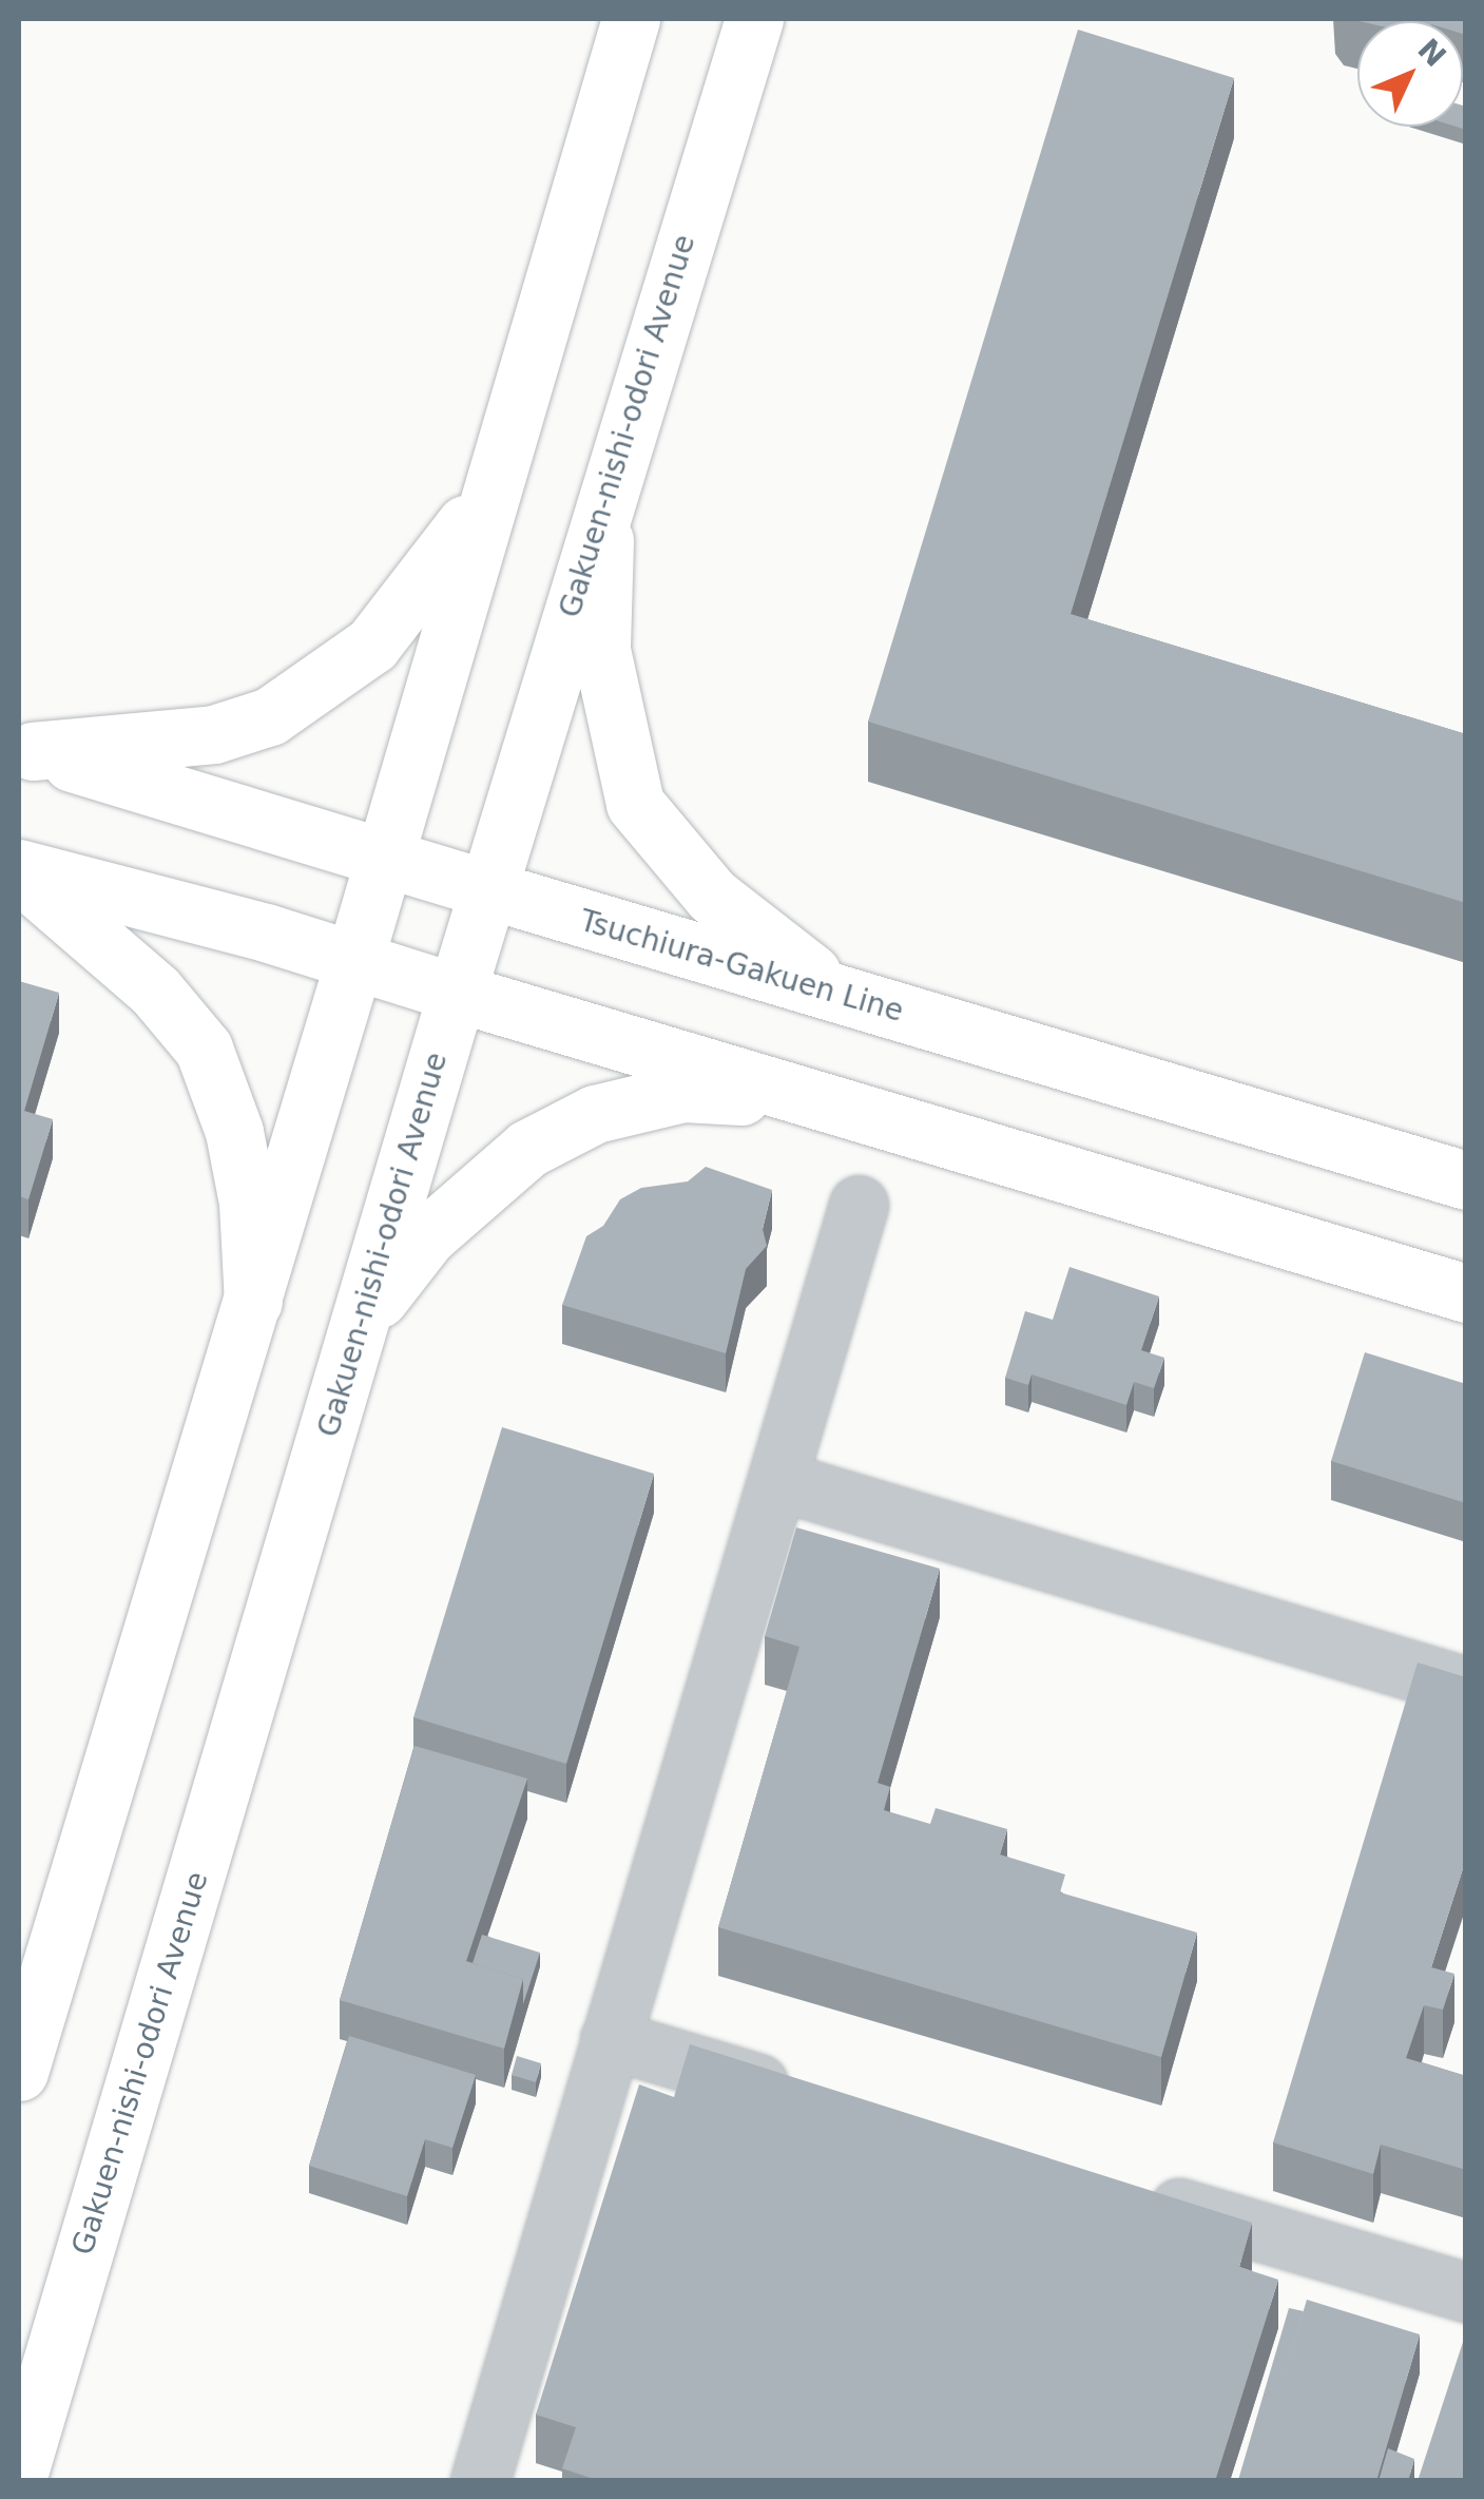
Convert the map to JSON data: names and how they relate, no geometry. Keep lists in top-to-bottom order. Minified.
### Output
{"streets":{"main road":["Gakuen-nishi-odori Avenue","Tsuchiura-Gakuen Line"]},"crossings":[["Gakuen-nishi-odori Avenue","Tsuchiura-Gakuen Line"]],"north":"top right"}
